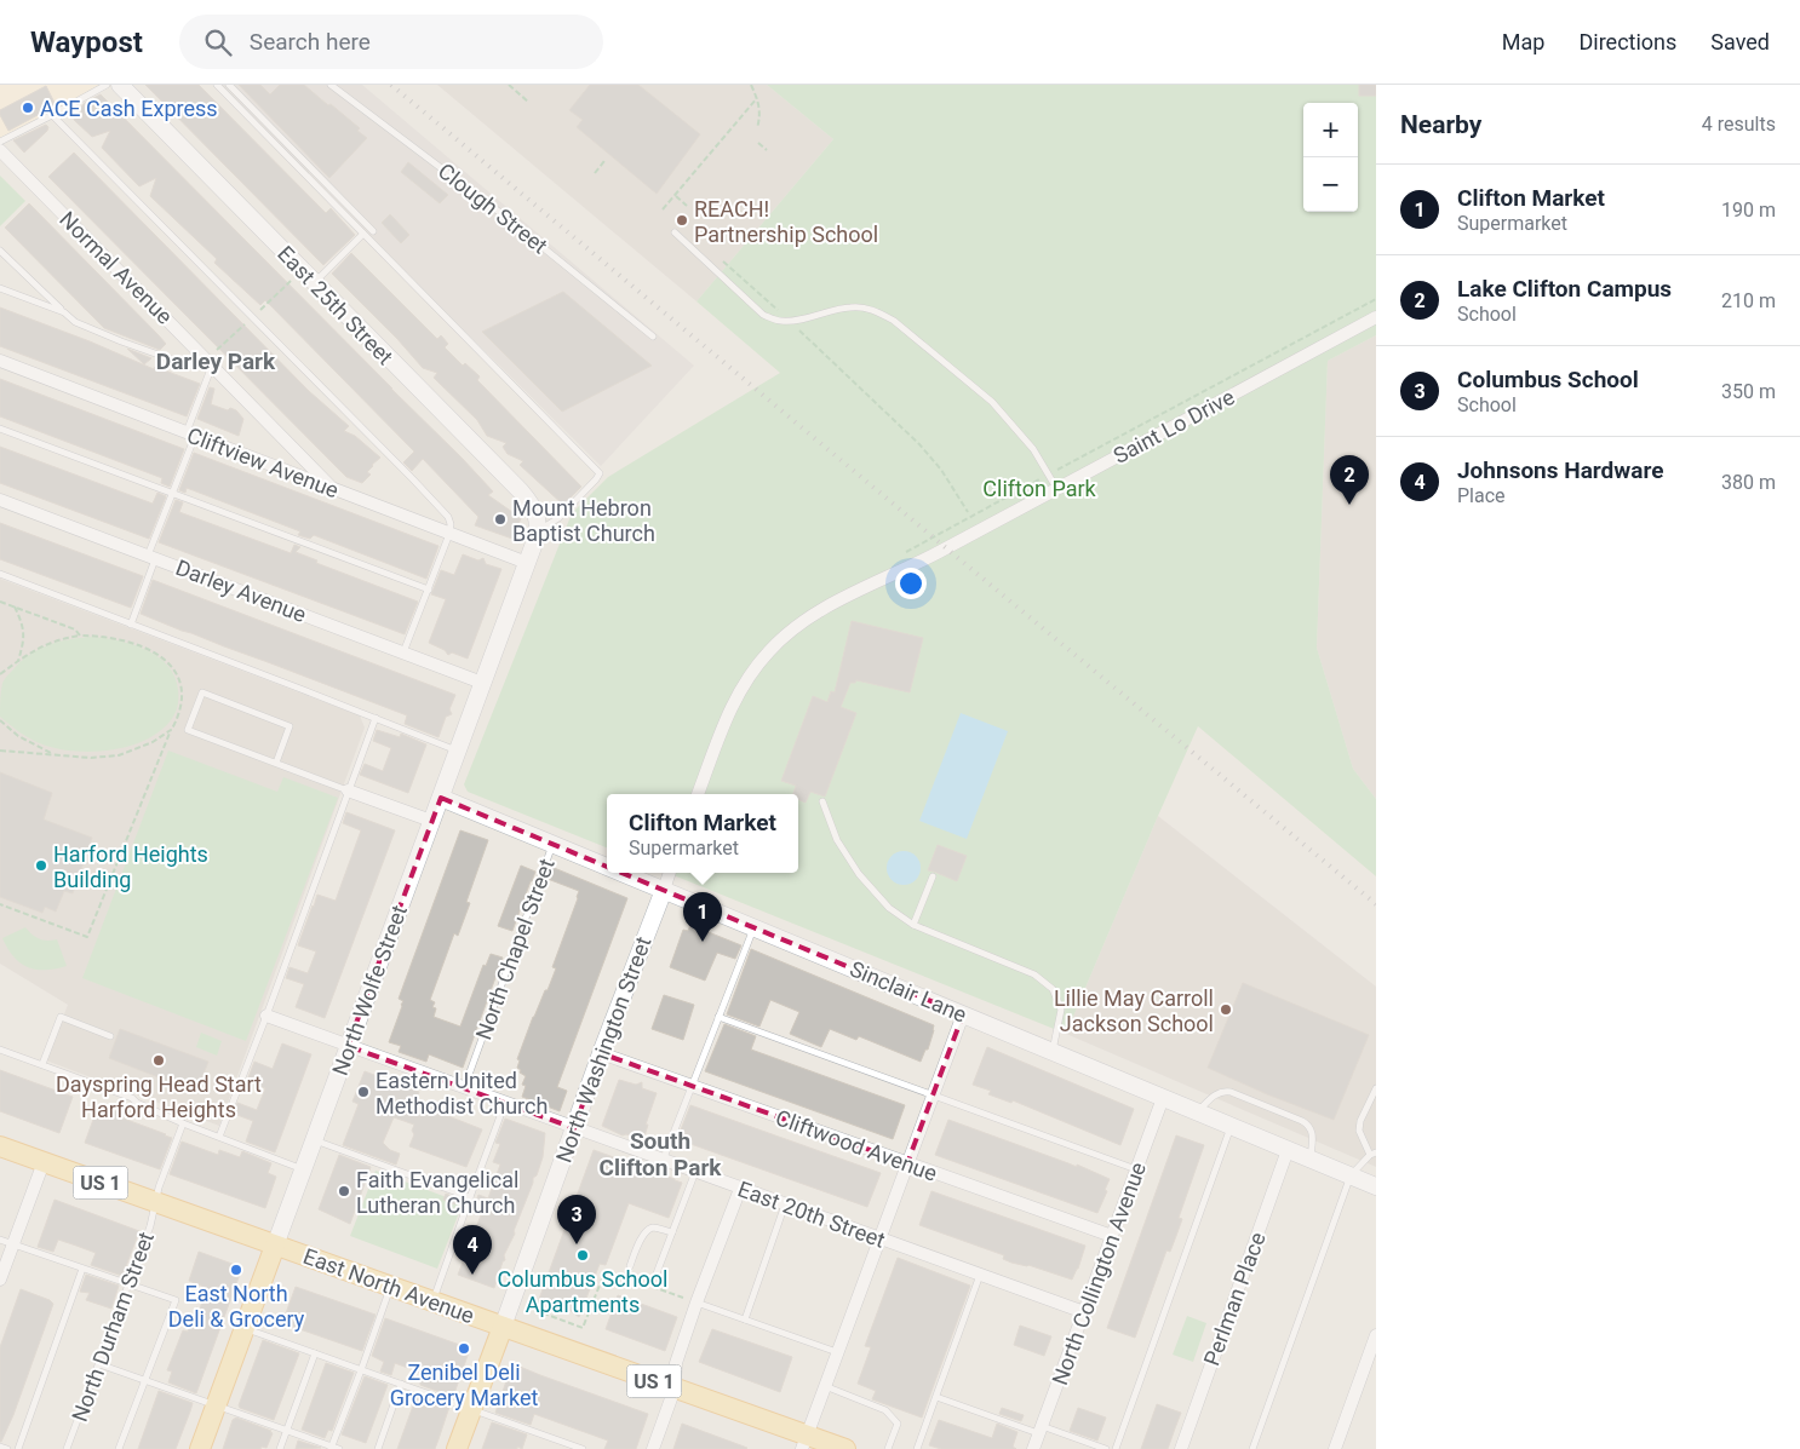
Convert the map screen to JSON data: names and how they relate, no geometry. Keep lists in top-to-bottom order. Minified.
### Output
{"streets":{"main road":["East 25th Street","North Wolfe Street","Sinclair Lane","North Washington Street","US 1","East North Avenue"],"street":["Normal Avenue","Saint Lo Drive","Cliftview Avenue","Darley Avenue","Cliftwood Avenue","East 20th Street","North Collington Avenue","Perlman Place"],"lane":["Clough Street","North Chapel Street","North Durham Street"]},"crossings":[["Normal Avenue","Cliftview Avenue"],["East 25th Street","North Wolfe Street"],["Cliftview Avenue","North Wolfe Street"],["Darley Avenue","North Wolfe Street"],["North Chapel Street","Sinclair Lane"],["North Chapel Street","East 20th Street"],["North Wolfe Street","Sinclair Lane"],["North Wolfe Street","East 20th Street"],["North Wolfe Street","East North Avenue"],["Sinclair Lane","North Washington Street"],["Sinclair Lane","North Collington Avenue"],["Sinclair Lane","Perlman Place"],["North Washington Street","Cliftwood Avenue"],["North Washington Street","East 20th Street"],["North Washington Street","East North Avenue"],["Cliftwood Avenue","North Collington Avenue"],["East 20th Street","North Collington Avenue"],["East North Avenue","North Durham Street"]],"districts":["Darley Park","South Clifton Park"],"parks":["Clifton Park"],"places":["ACE Cash Express","REACH! Partnership School","Mount Hebron Baptist Church","Harford Heights Building","Lillie May Carroll Jackson School","Dayspring Head Start Harford Heights","Eastern United Methodist Church","Faith Evangelical Lutheran Church","Columbus School Apartments","East North Deli & Grocery","Zenibel Deli Grocery Market"],"page":{"header":"Waypost","search":"Search here","nav":["Map","Directions","Saved"],"heading":["Nearby","4 results"],"map_buttons":["+","−"],"list":[{"mark":"1","name":"Clifton Market","note":"Supermarket","value":"190 m"},{"mark":"2","name":"Lake Clifton Campus","note":"School","value":"210 m"},{"mark":"3","name":"Columbus School","note":"School","value":"350 m"},{"mark":"4","name":"Johnsons Hardware","note":"Place","value":"380 m"}],"pins":["2","1","3","4"],"popup":["Clifton Market","Supermarket"]}}
